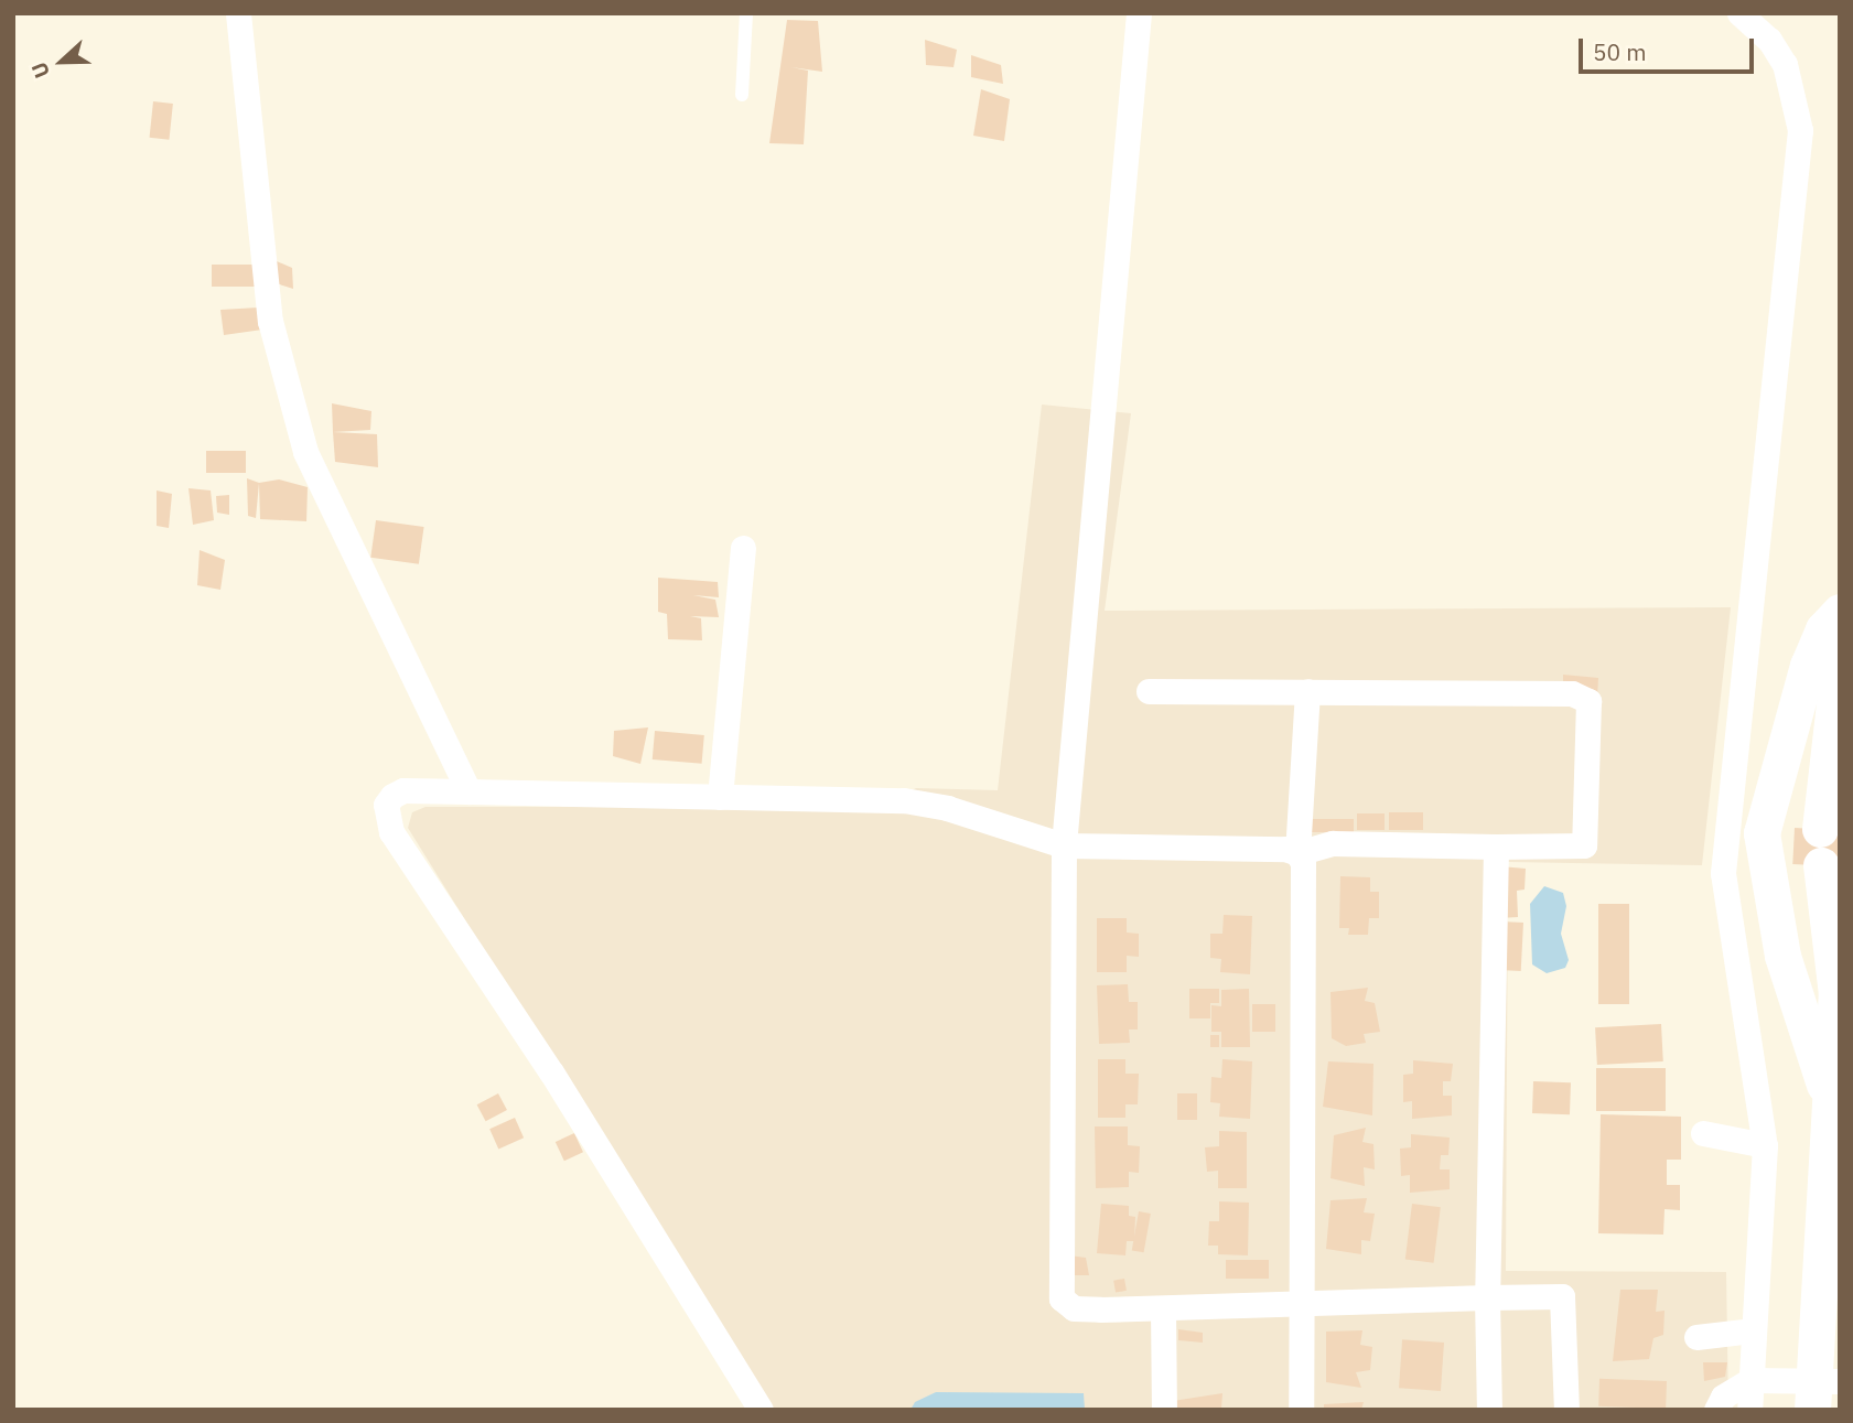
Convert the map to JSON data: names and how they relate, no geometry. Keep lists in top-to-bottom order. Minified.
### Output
{"scale_bar":"50 m","north":"left"}
